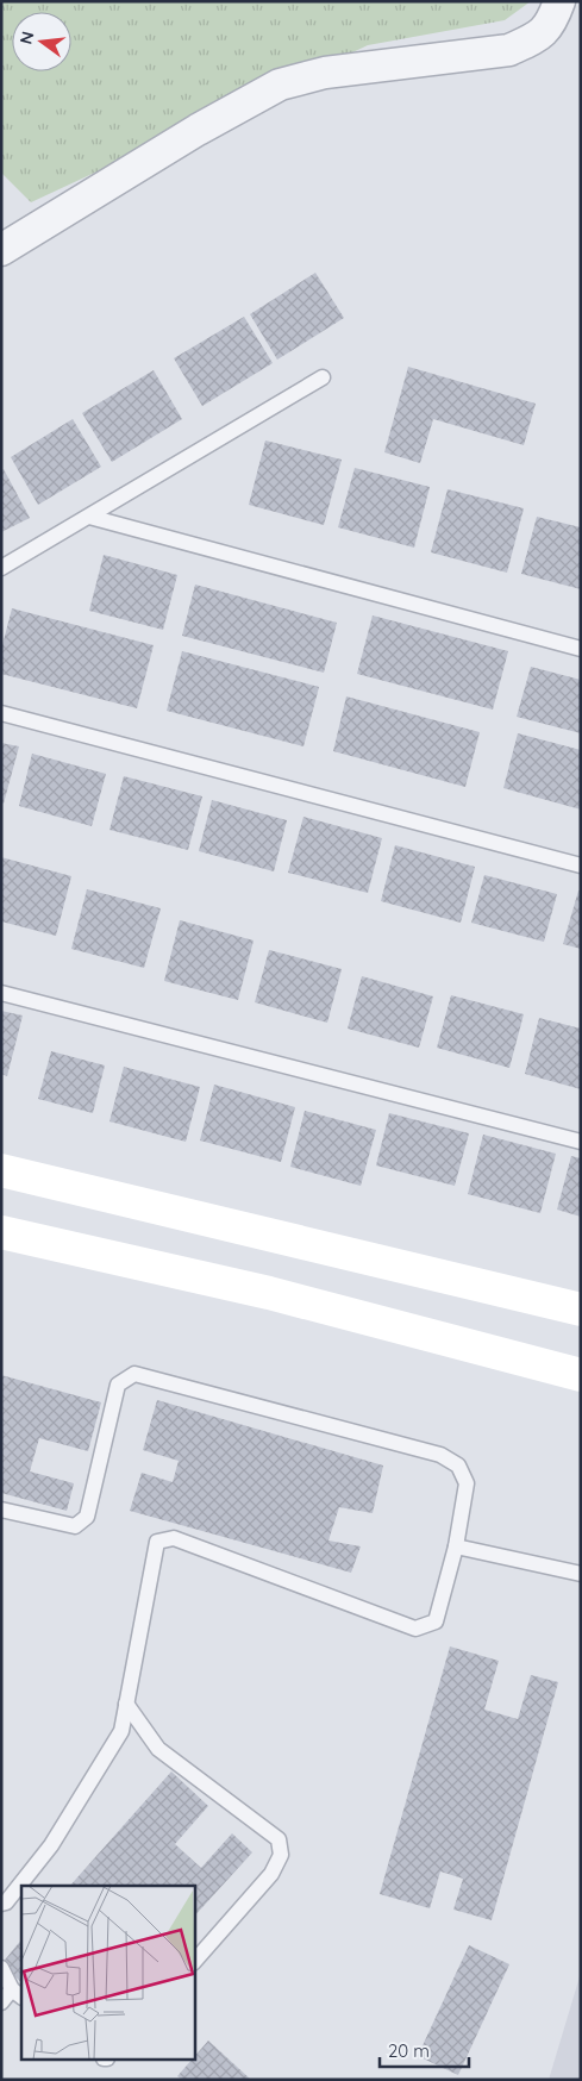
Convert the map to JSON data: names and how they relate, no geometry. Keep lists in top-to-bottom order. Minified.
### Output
{"scale_bar":"20 m","north":"left"}
